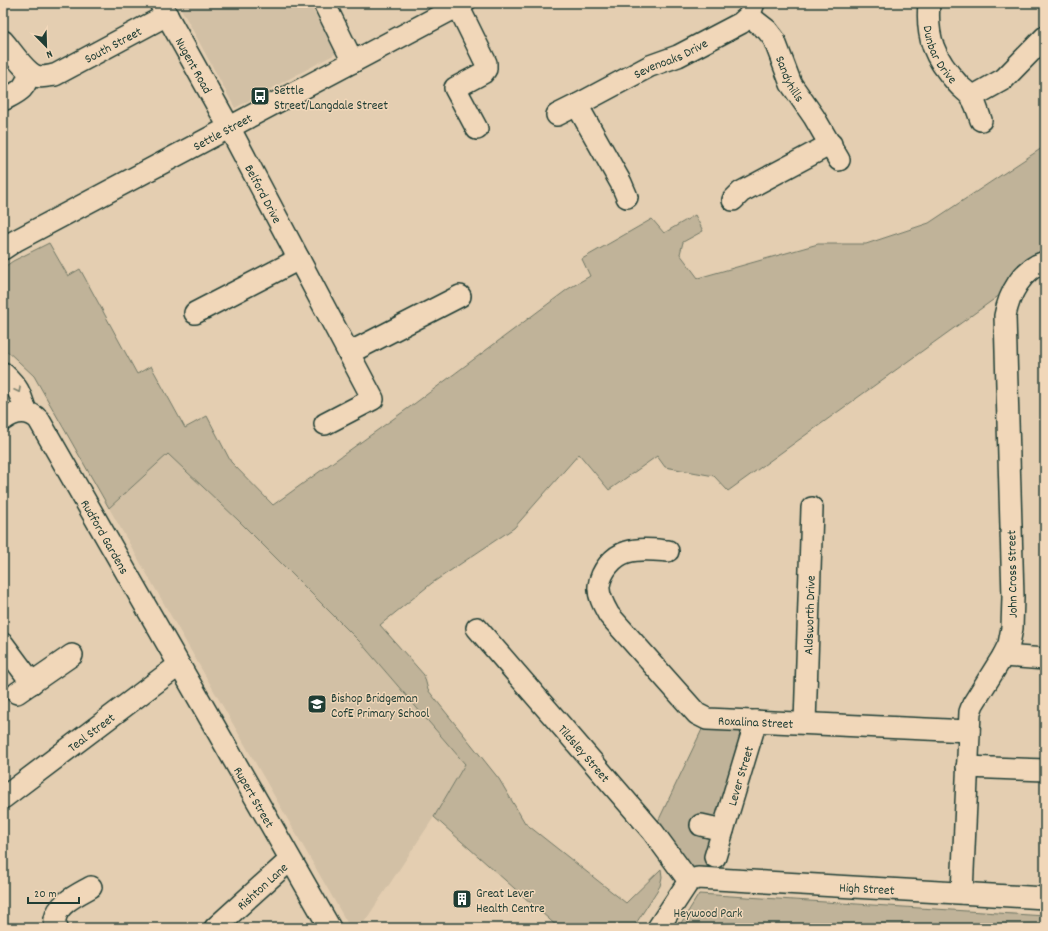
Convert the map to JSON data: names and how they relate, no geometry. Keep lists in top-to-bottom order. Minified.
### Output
{"streets":{"street":["South Street","Dunbar Drive","Sevenoaks Drive","Nugent Road","Sandyhills","Settle Street","Belford Drive","Rudford Gardens","John Cross Street","Aldsworth Drive","Roxalina Street","Teal Street","Tildsley Street","Lever Street","Rupert Street","Rishton Lane","High Street"]},"crossings":[["South Street","Nugent Road"],["Sevenoaks Drive","Sandyhills"],["Nugent Road","Settle Street"],["Nugent Road","Belford Drive"],["Settle Street","Belford Drive"],["Rudford Gardens","Teal Street"],["Rudford Gardens","Rupert Street"],["John Cross Street","Roxalina Street"],["John Cross Street","High Street"],["Aldsworth Drive","Roxalina Street"],["Roxalina Street","Lever Street"],["Teal Street","Rupert Street"],["Tildsley Street","High Street"],["Rupert Street","Rishton Lane"]],"parks":["Heywood Park"],"places":{"bus stop":["Settle Street/Langdale Street"],"school or university":["Bishop Bridgeman CofE Primary School"],"building":["Great Lever Health Centre"]},"scale_bar":"20 m","north":"bottom right"}
